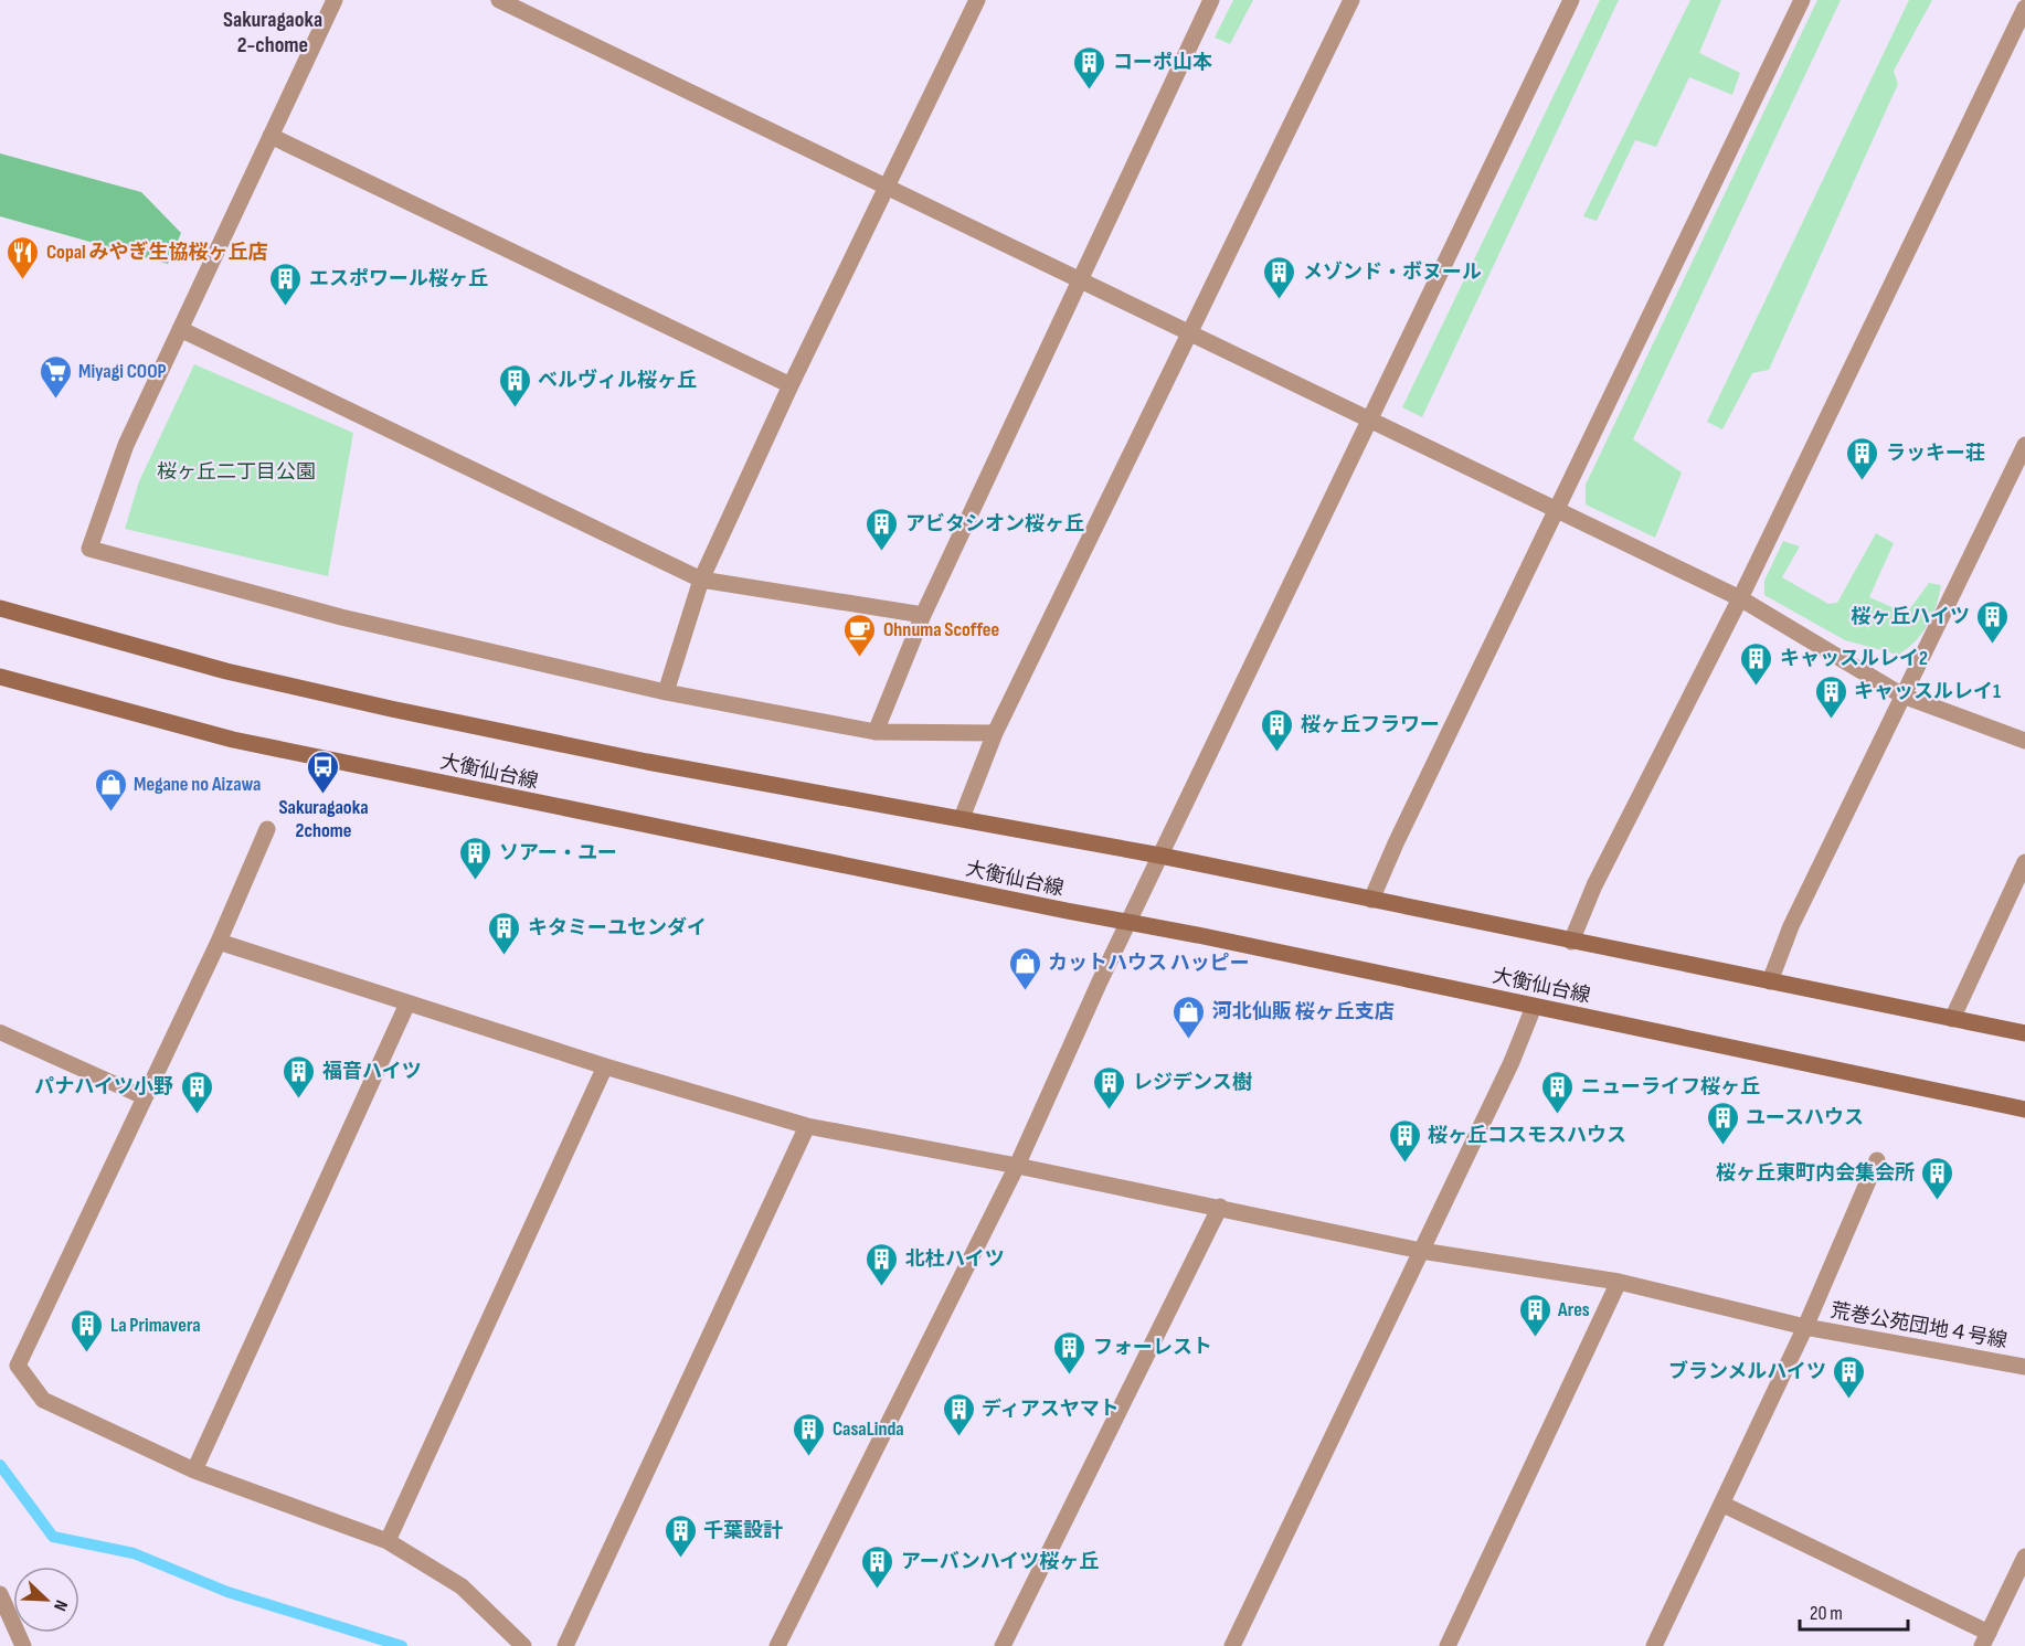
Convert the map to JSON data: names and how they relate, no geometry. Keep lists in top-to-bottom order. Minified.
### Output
{"streets":{"main road":["大衡仙台線"],"street":["荒巻公苑団地４号線"]},"districts":["Sakuragaoka 2-chome"],"parks":["桜ヶ丘二丁目公園"],"places":{"building":["コーポ山本","メゾンド・ボヌール","エスポワール桜ヶ丘","ベルヴィル桜ヶ丘","ラッキー荘","アビタシオン桜ヶ丘","桜ヶ丘ハイツ","キャッスルレイ2","キャッスルレイ1","桜ヶ丘フラワー","ソアー・ユー","キタミーユセンダイ","福音ハイツ","レジデンス樹","パナハイツ小野","ニューライフ桜ヶ丘","ユースハウス","桜ヶ丘コスモスハウス","桜ヶ丘東町内会集会所","北杜ハイツ","Ares","La Primavera","フォーレスト","ブランメルハイツ","ディアスヤマト","CasaLinda","千葉設計","アーバンハイツ桜ヶ丘"],"restaurant":["Copal みやぎ生協桜ヶ丘店"],"supermarket":["Miyagi COOP"],"cafe":["Ohnuma Scoffee"],"bus stop":["Sakuragaoka 2chome"],"shop":["Megane no Aizawa","カットハウス ハッピー","河北仙販 桜ヶ丘支店"]},"scale_bar":"20 m","north":"bottom right"}
